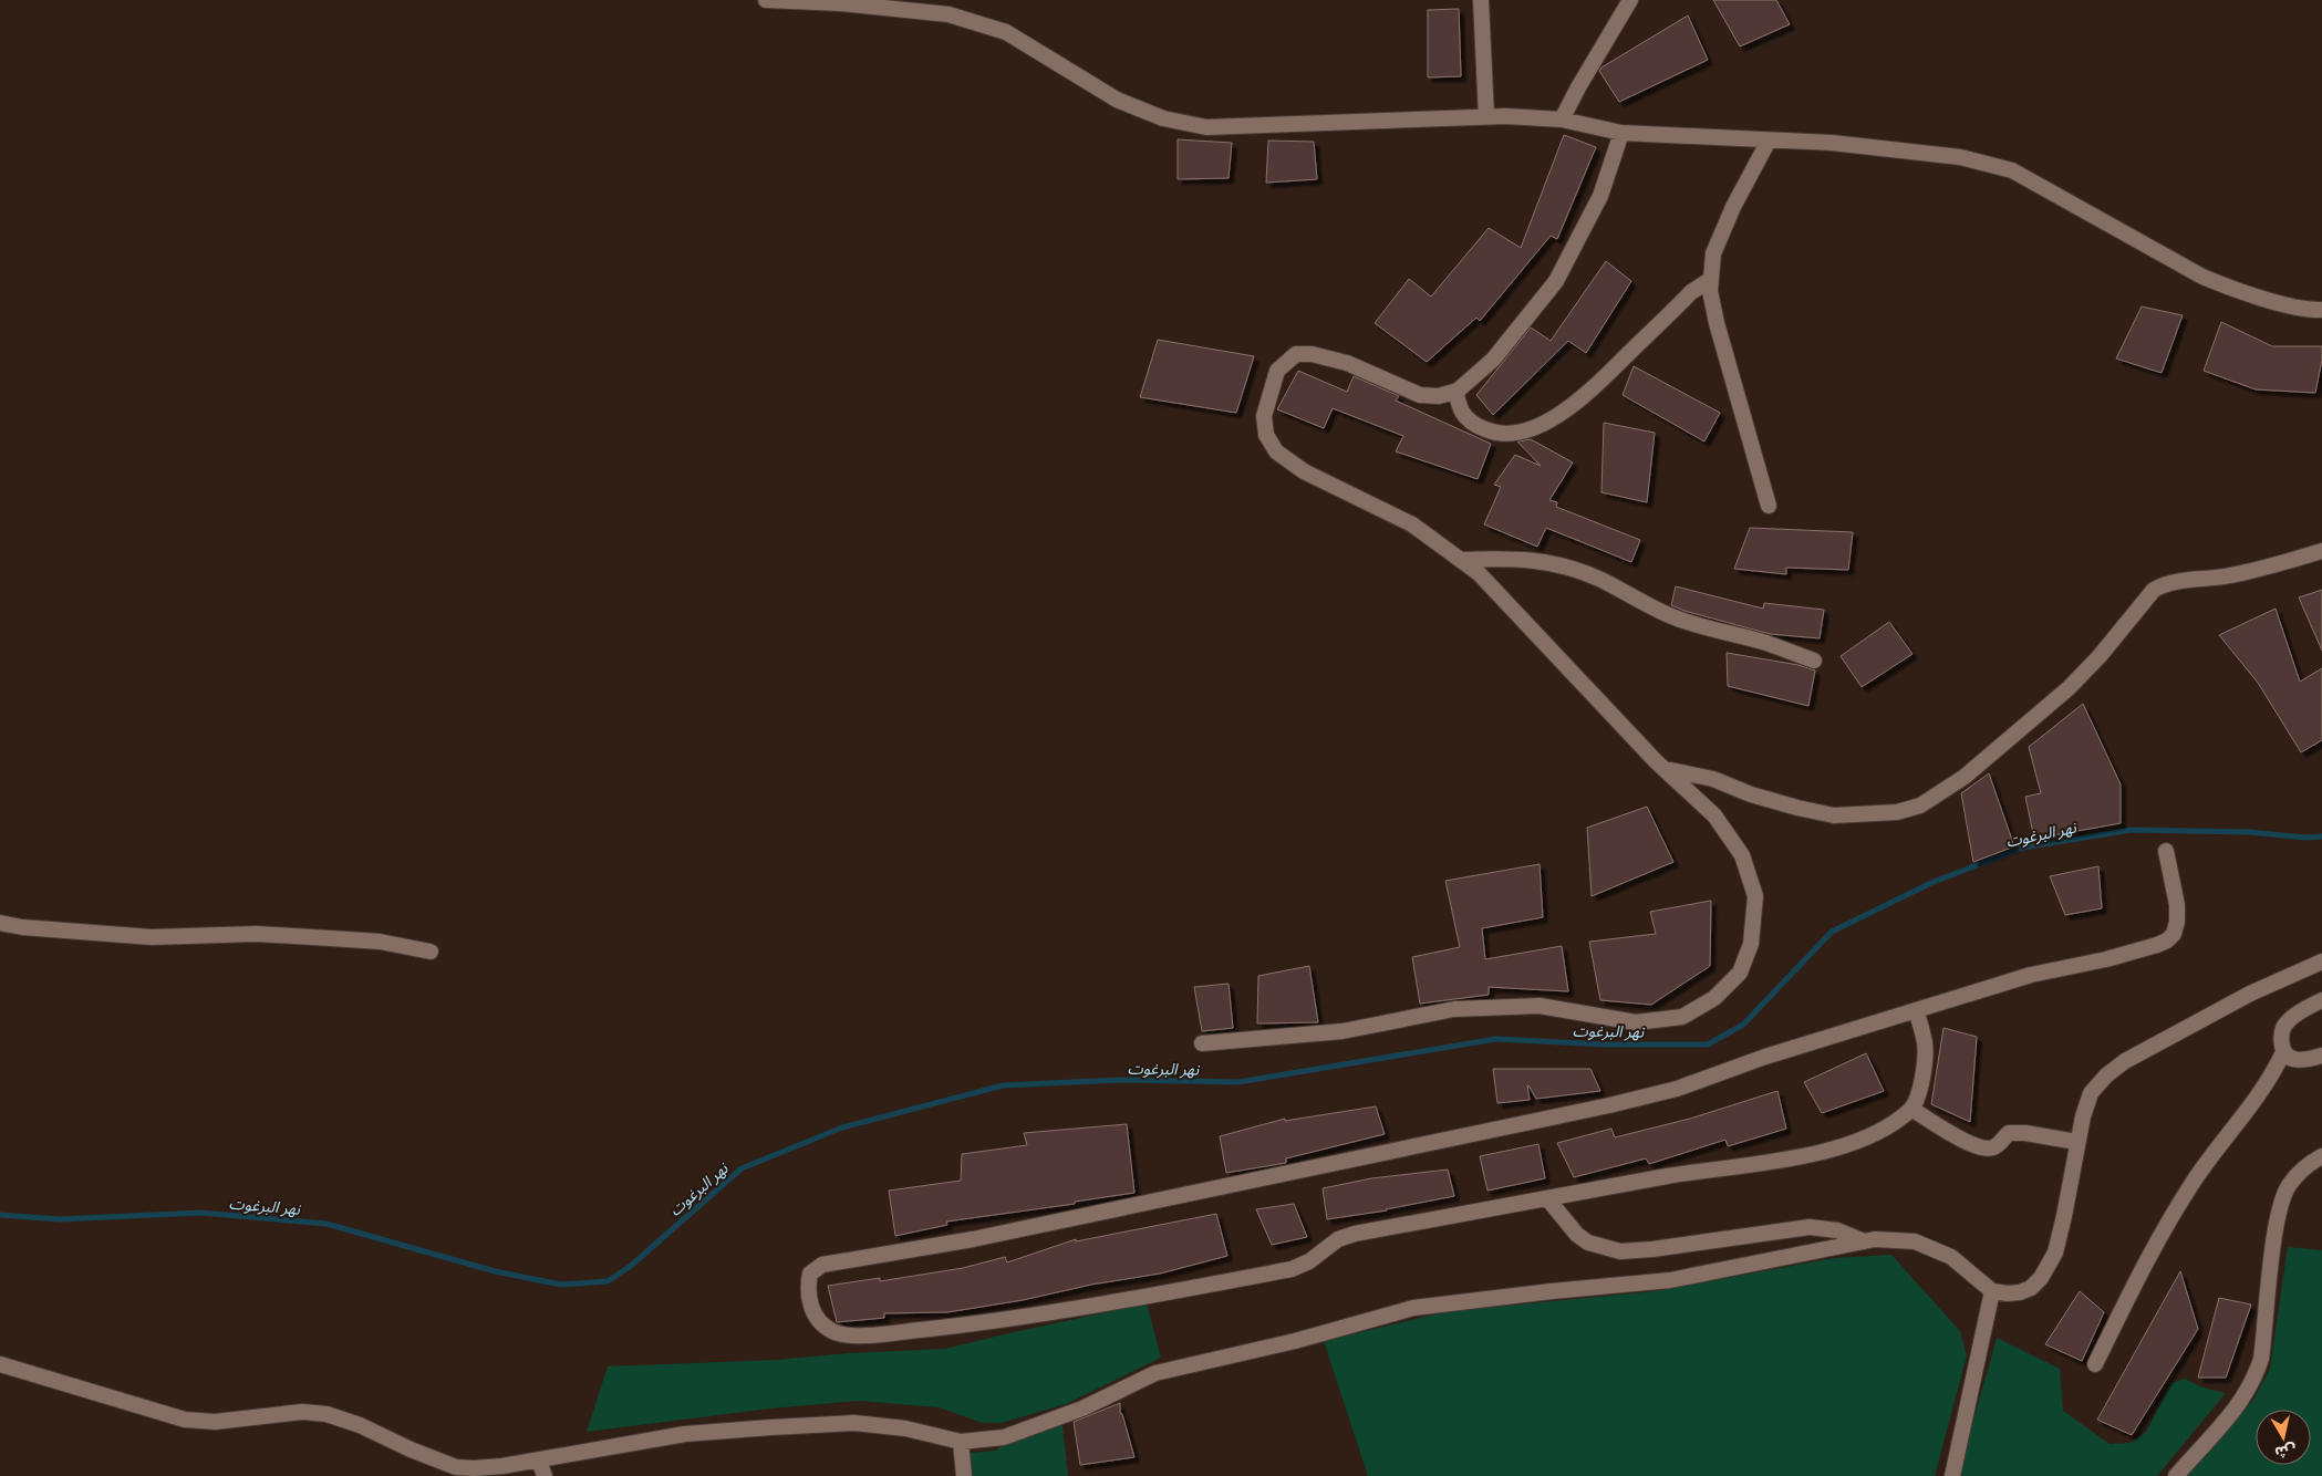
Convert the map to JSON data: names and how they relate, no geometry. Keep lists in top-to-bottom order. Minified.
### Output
{"water":["نهر البرغوت"],"north":"bottom"}
